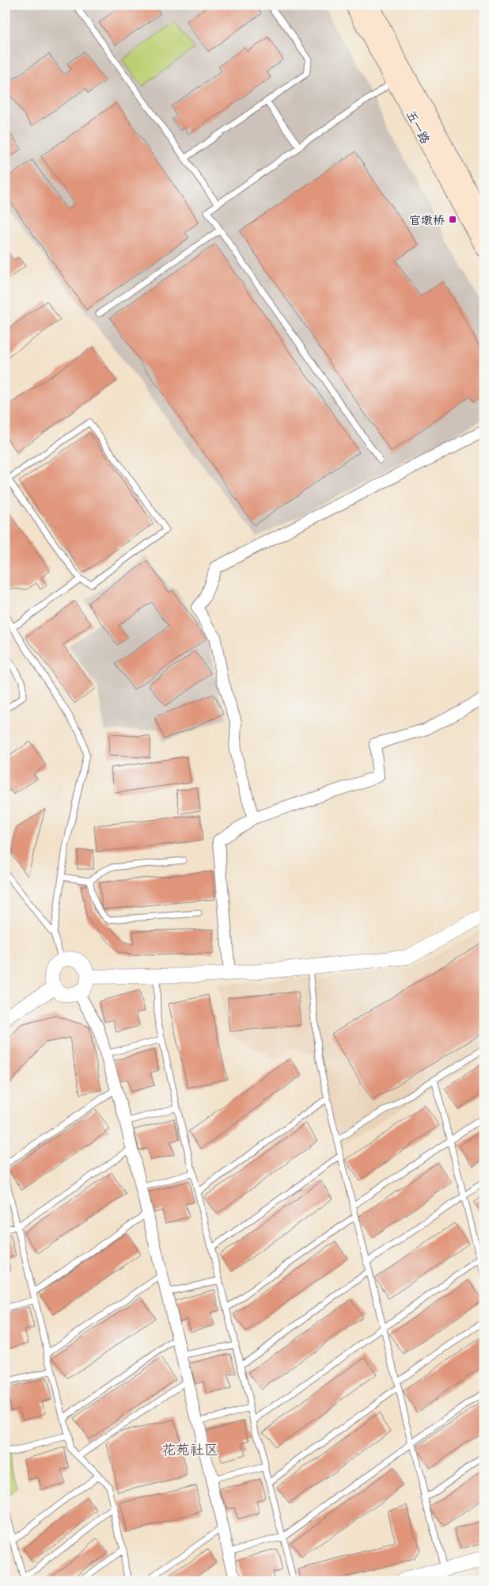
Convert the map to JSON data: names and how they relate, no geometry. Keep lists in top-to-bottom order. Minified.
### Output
{"streets":{"main road":["五一路"]},"districts":["花苑社区"],"places":{"transit":["官墩桥"]}}
